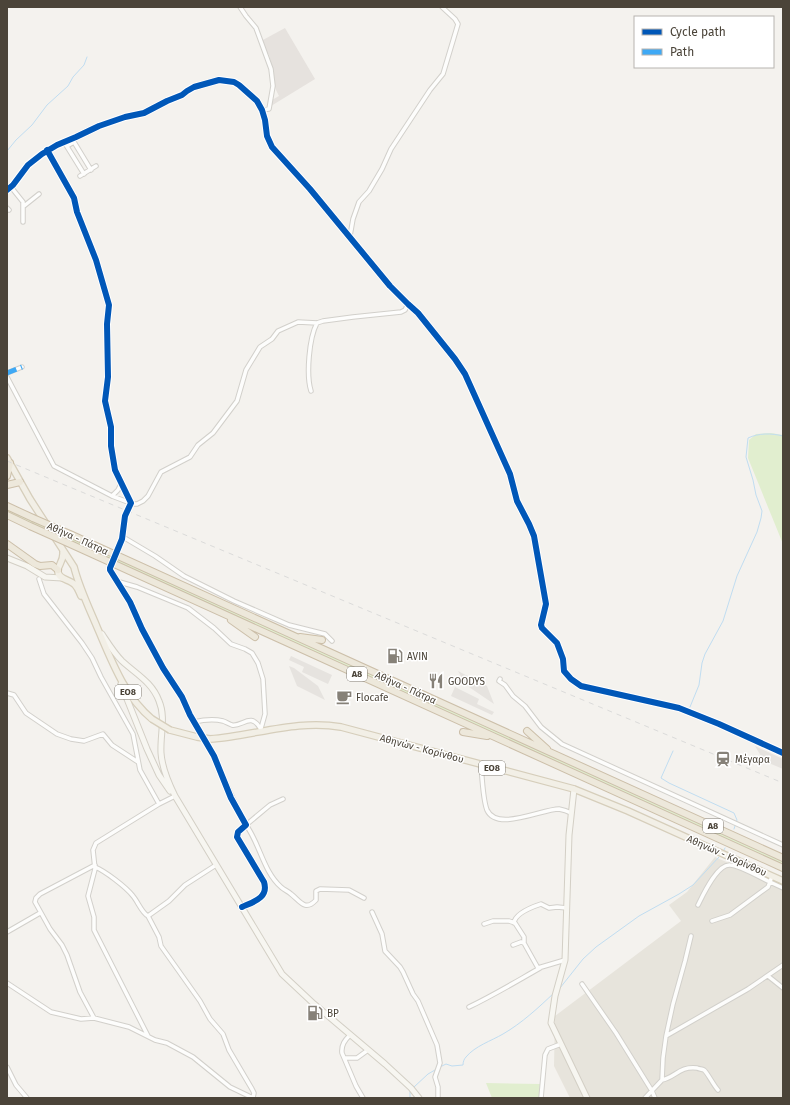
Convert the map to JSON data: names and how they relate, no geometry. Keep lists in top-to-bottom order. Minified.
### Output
{"streets":{"highway":["Αθήνα - Πάτρα","Α8"],"main road":["ΕΟ8","Αθηνών - Κορίνθου"]},"places":{"fuel station":["AVIN","BP"],"restaurant":["GOODYS"],"cafe":["Flocafe"],"station":["Μέγαρα"]},"legend":["Cycle path","Path"]}
